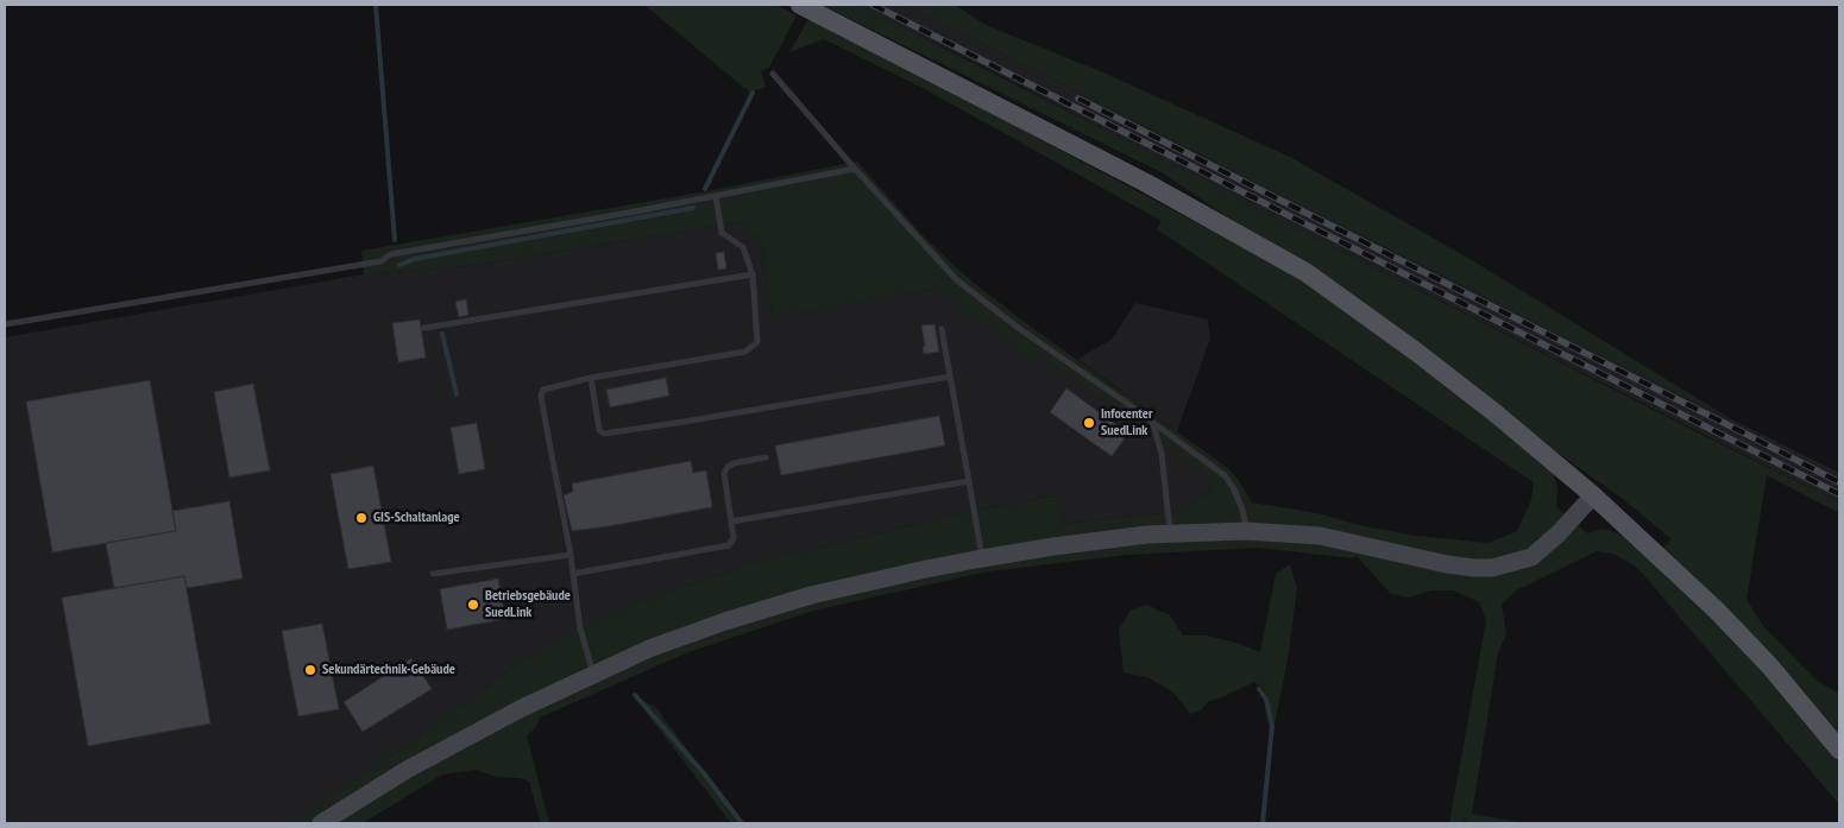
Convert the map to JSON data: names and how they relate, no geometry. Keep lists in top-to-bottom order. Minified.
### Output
{"places":["Infocenter SuedLink","GIS-Schaltanlage","Betriebsgebäude SuedLink","Sekundärtechnik-Gebäude"]}
